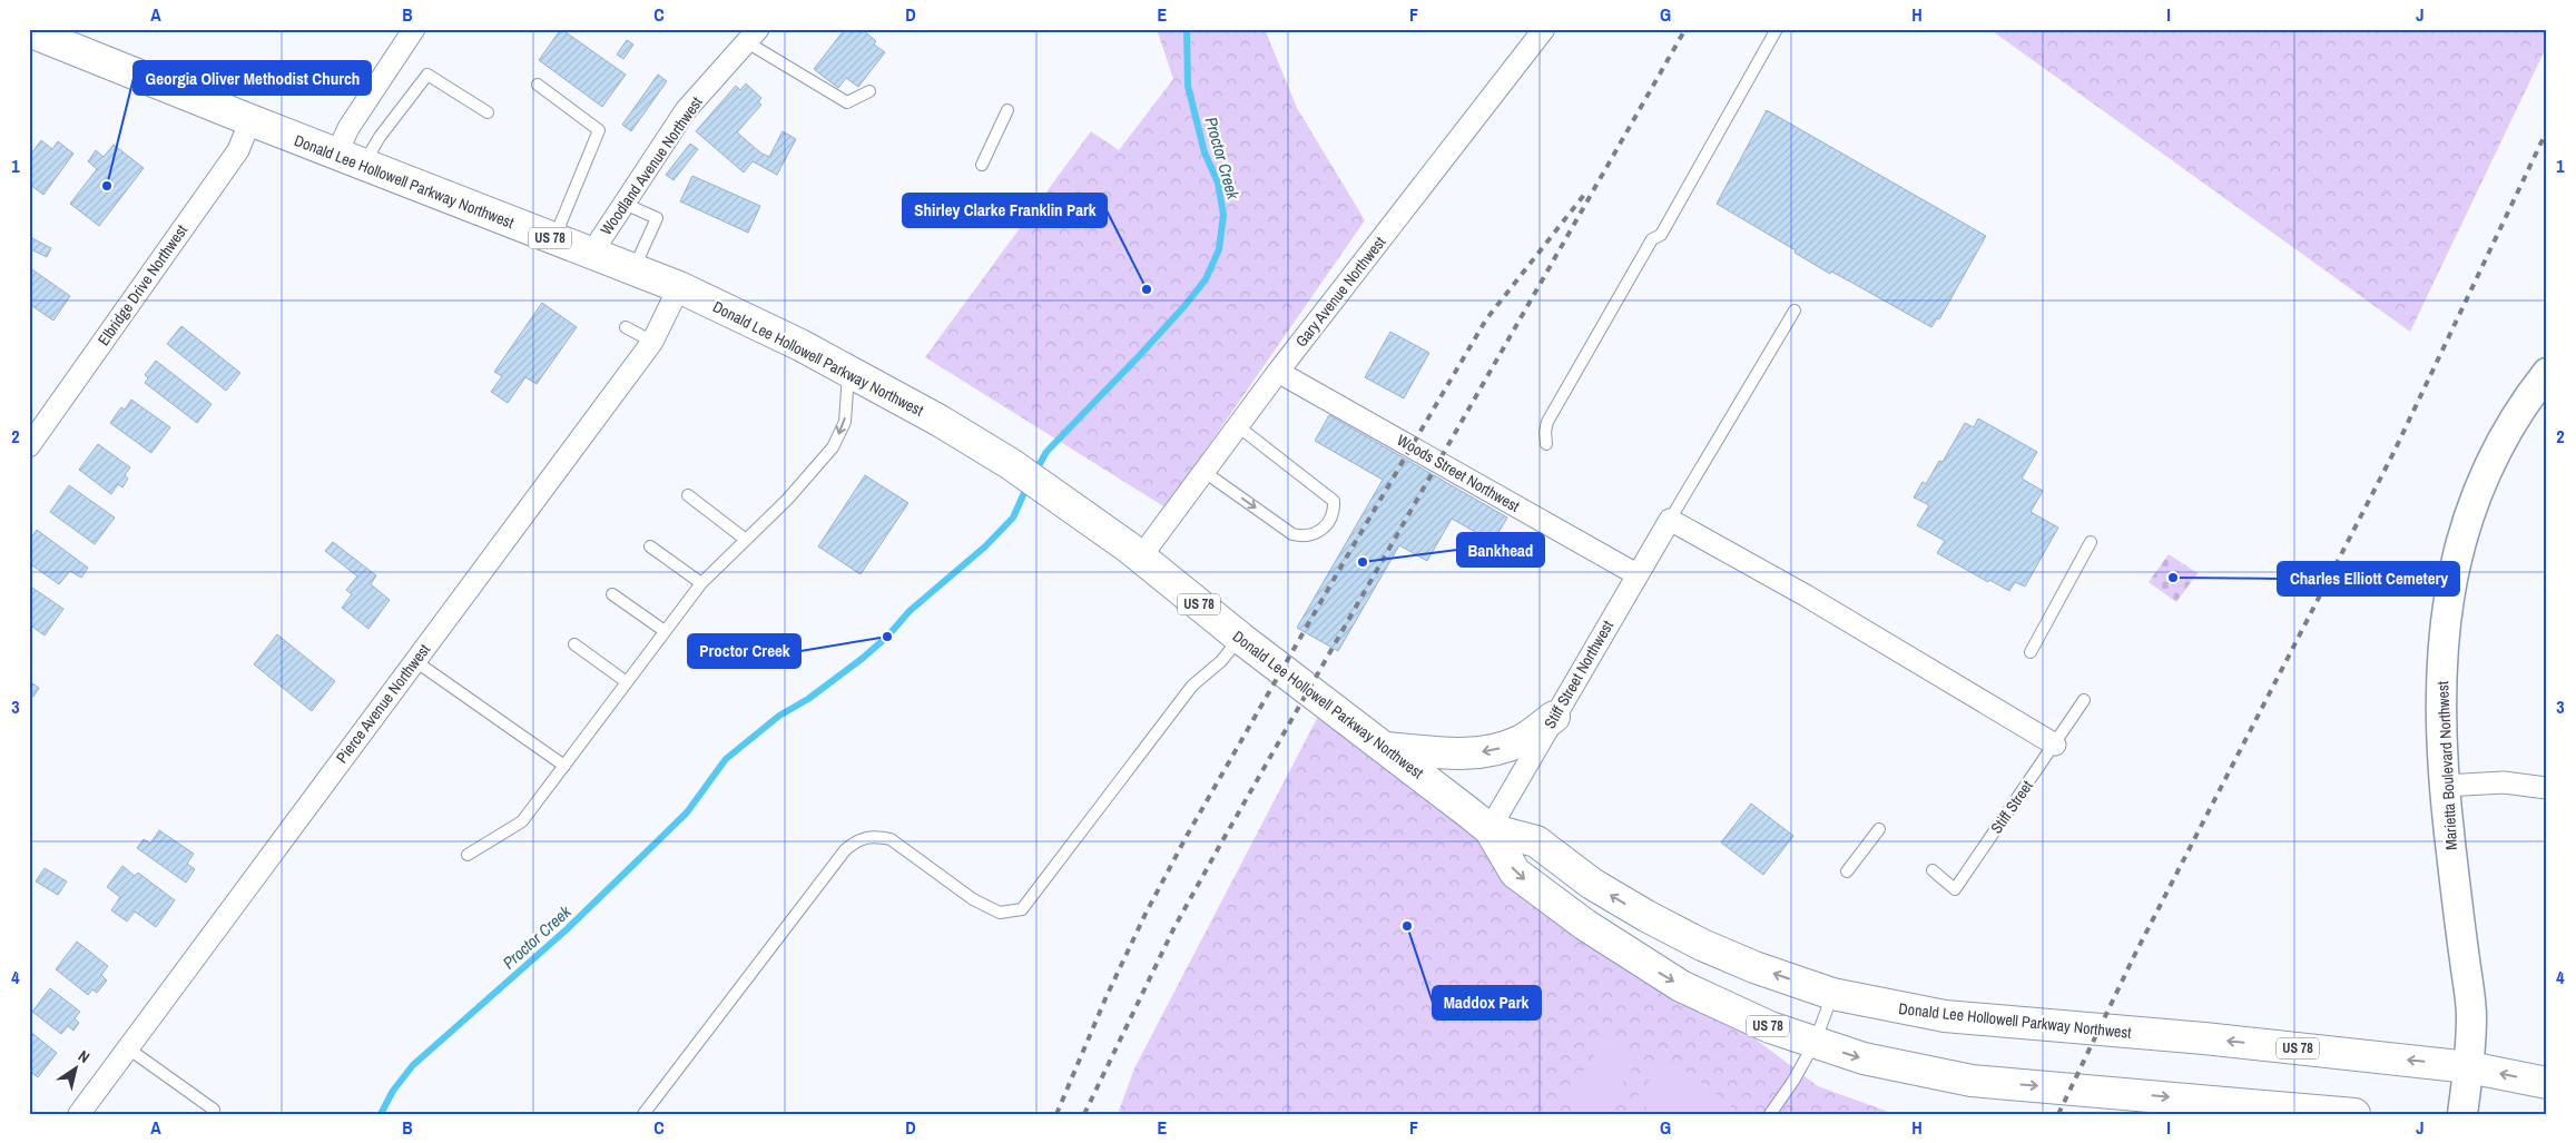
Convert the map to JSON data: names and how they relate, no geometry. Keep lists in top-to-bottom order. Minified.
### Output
{"streets":{"main road":["Donald Lee Hollowell Parkway Northwest","US 78","Marietta Boulevard Northwest"],"street":["Woodland Avenue Northwest","Elbridge Drive Northwest","Gary Avenue Northwest","Woods Street Northwest","Stiff Street Northwest","Pierce Avenue Northwest"],"lane":["Stiff Street"]},"crossings":[["Woodland Avenue Northwest","Donald Lee Hollowell Parkway Northwest"],["Donald Lee Hollowell Parkway Northwest","Elbridge Drive Northwest"],["Donald Lee Hollowell Parkway Northwest","Gary Avenue Northwest"],["Donald Lee Hollowell Parkway Northwest","Stiff Street Northwest"],["Donald Lee Hollowell Parkway Northwest","Pierce Avenue Northwest"],["Donald Lee Hollowell Parkway Northwest","Marietta Boulevard Northwest"],["Gary Avenue Northwest","Woods Street Northwest"],["Woods Street Northwest","Stiff Street Northwest"]],"water":["Proctor Creek"],"places":["Georgia Oliver Methodist Church","Shirley Clarke Franklin Park","Bankhead","Charles Elliott Cemetery","Proctor Creek","Maddox Park"],"north":"top right","grid":{"columns":["A","B","C","D","E","F","G","H","I","J"],"rows":["1","2","3","4"]}}
